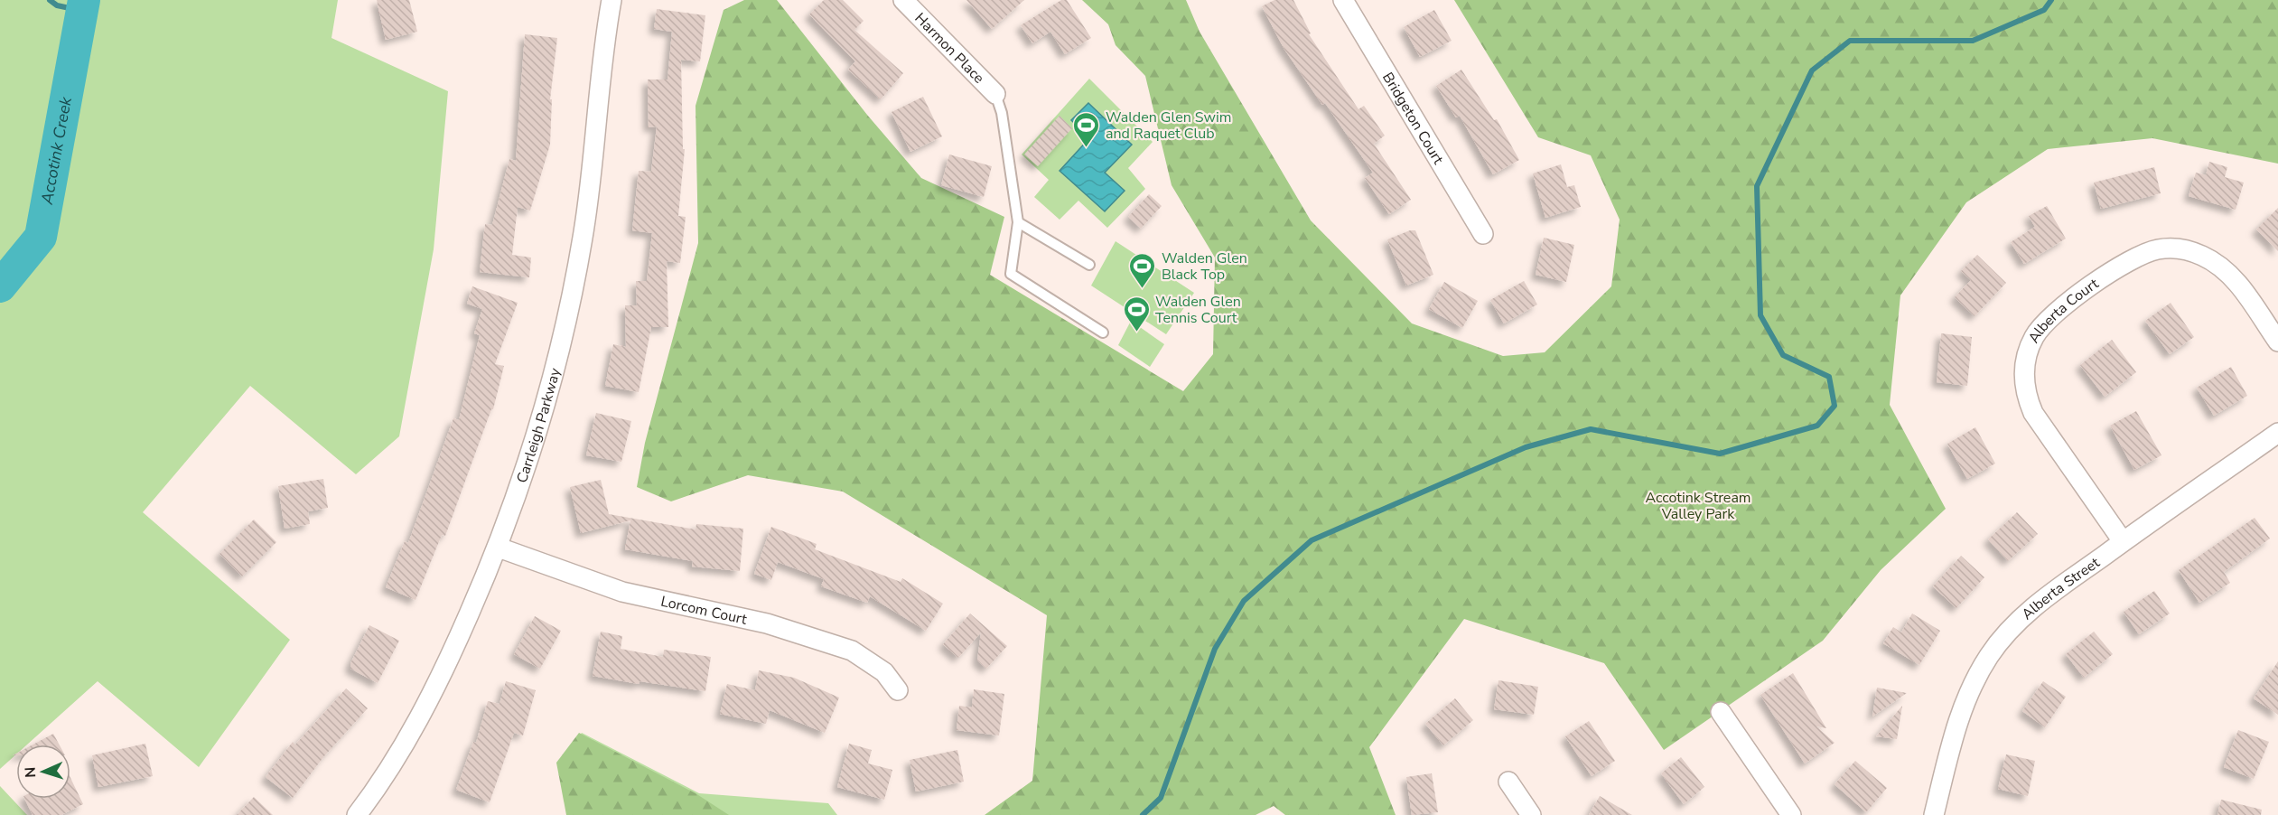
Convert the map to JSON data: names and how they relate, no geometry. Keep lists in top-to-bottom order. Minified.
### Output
{"streets":{"street":["Harmon Place","Bridgeton Court","Alberta Court","Carrleigh Parkway","Alberta Street","Lorcom Court"]},"crossings":[["Alberta Court","Alberta Street"],["Carrleigh Parkway","Lorcom Court"]],"water":["Accotink Creek"],"parks":["Accotink Stream Valley Park"],"places":{"sports":["Walden Glen Swim and Raquet Club","Walden Glen Black Top","Walden Glen Tennis Court"]},"north":"left"}
